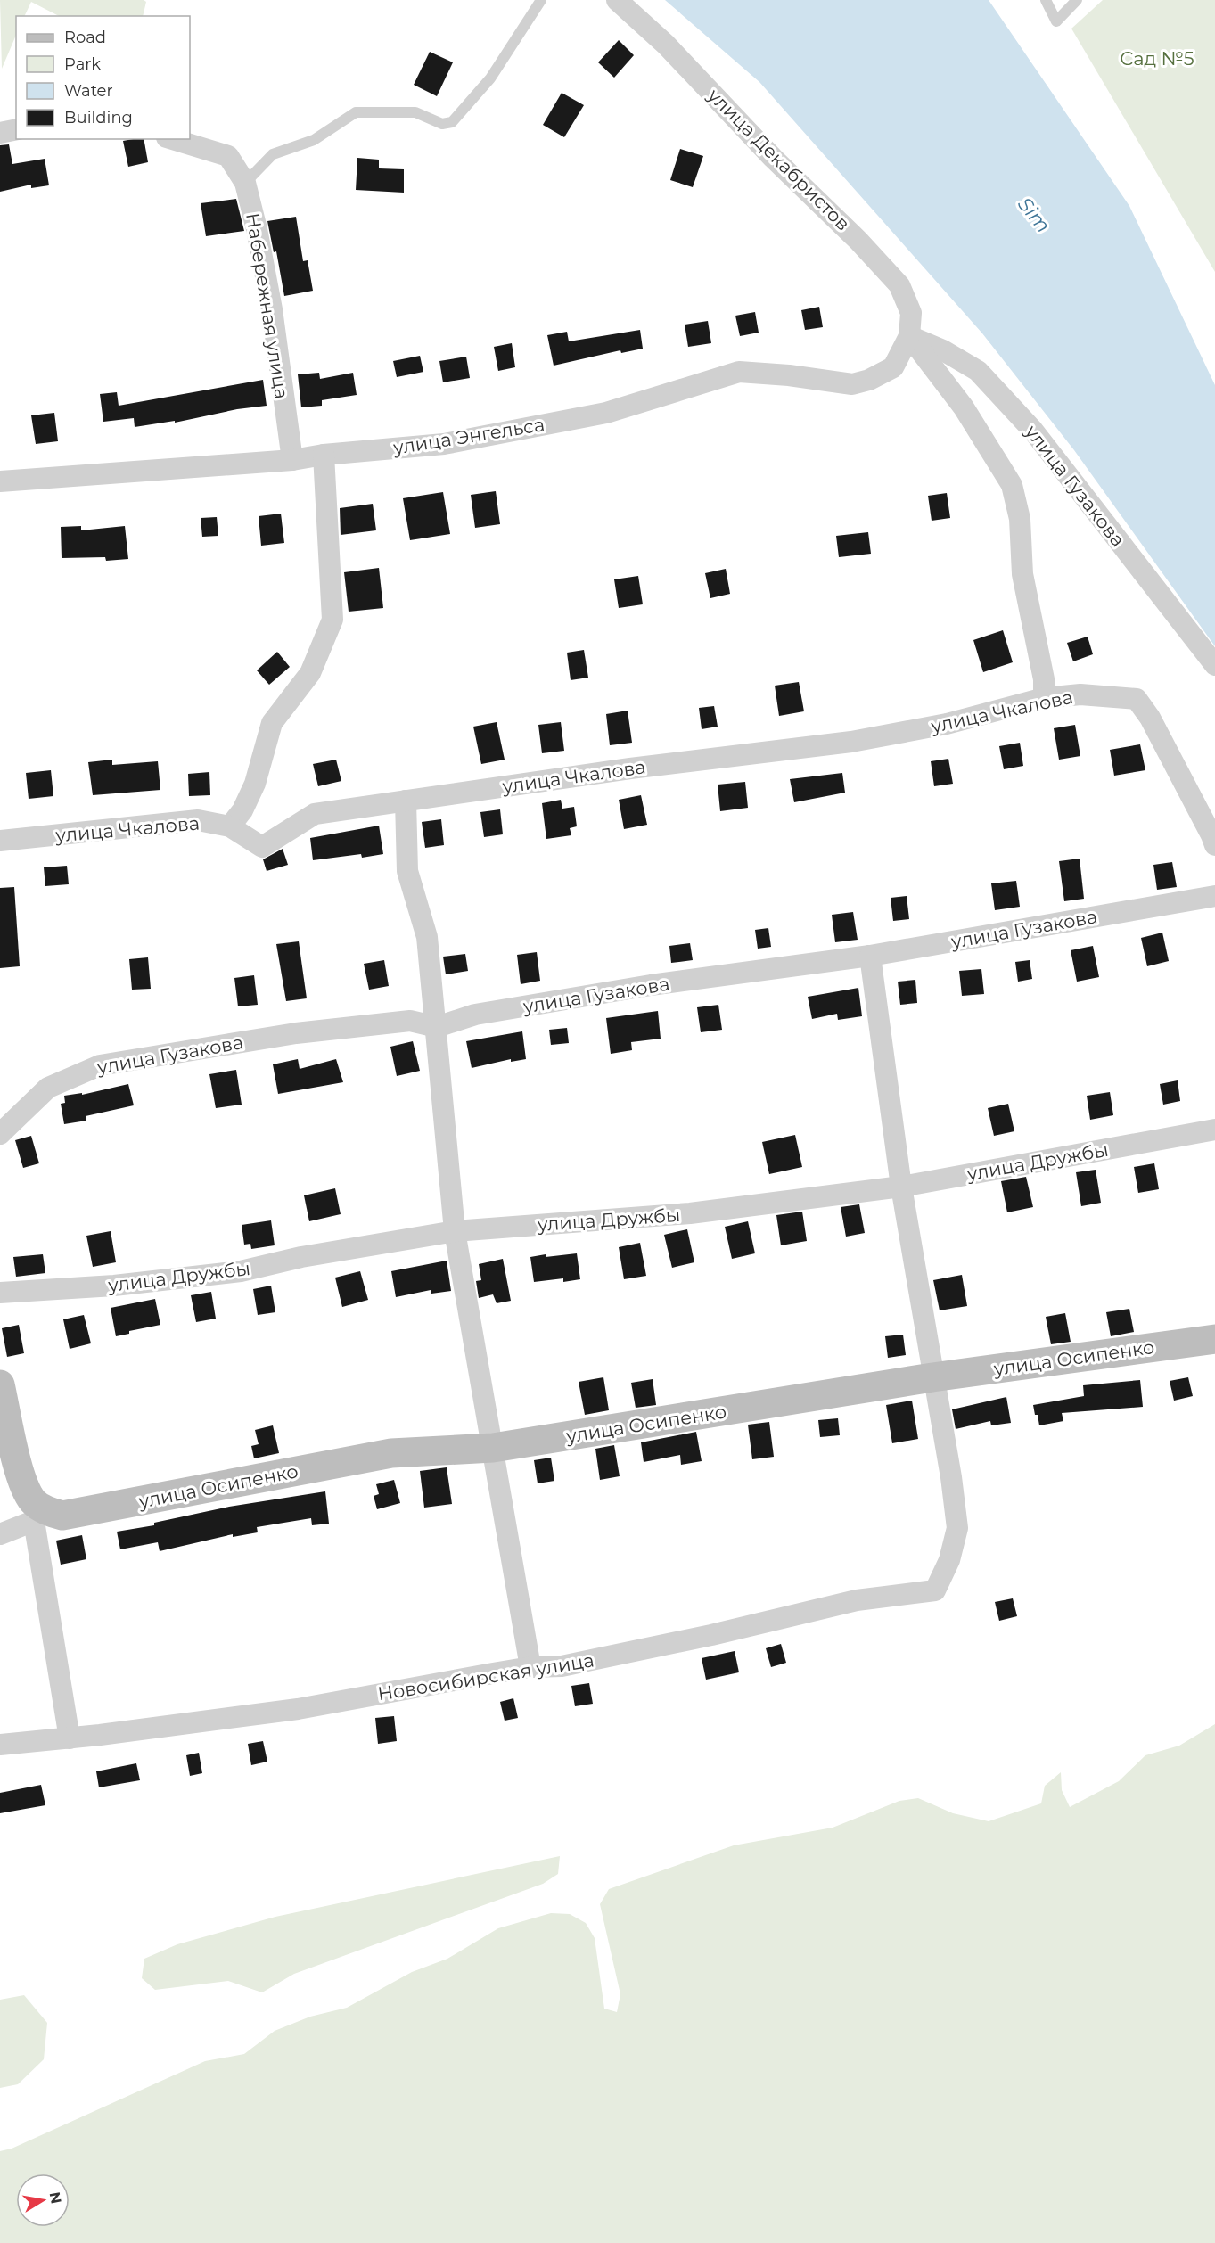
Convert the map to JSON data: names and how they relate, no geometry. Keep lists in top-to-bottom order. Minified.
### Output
{"streets":{"main road":["улица Осипенко"],"street":["улица Декабристов","Набережная улица","улица Энгельса","улица Гузакова","улица Чкалова","улица Дружбы","Новосибирская улица"]},"crossings":[["улица Декабристов","улица Энгельса"],["улица Декабристов","улица Гузакова"],["Набережная улица","улица Энгельса"],["улица Энгельса","улица Гузакова"],["улица Осипенко","Новосибирская улица"]],"water":["Sim"],"parks":["Сад №5"],"legend":["Road","Park","Water","Building"],"north":"right"}
